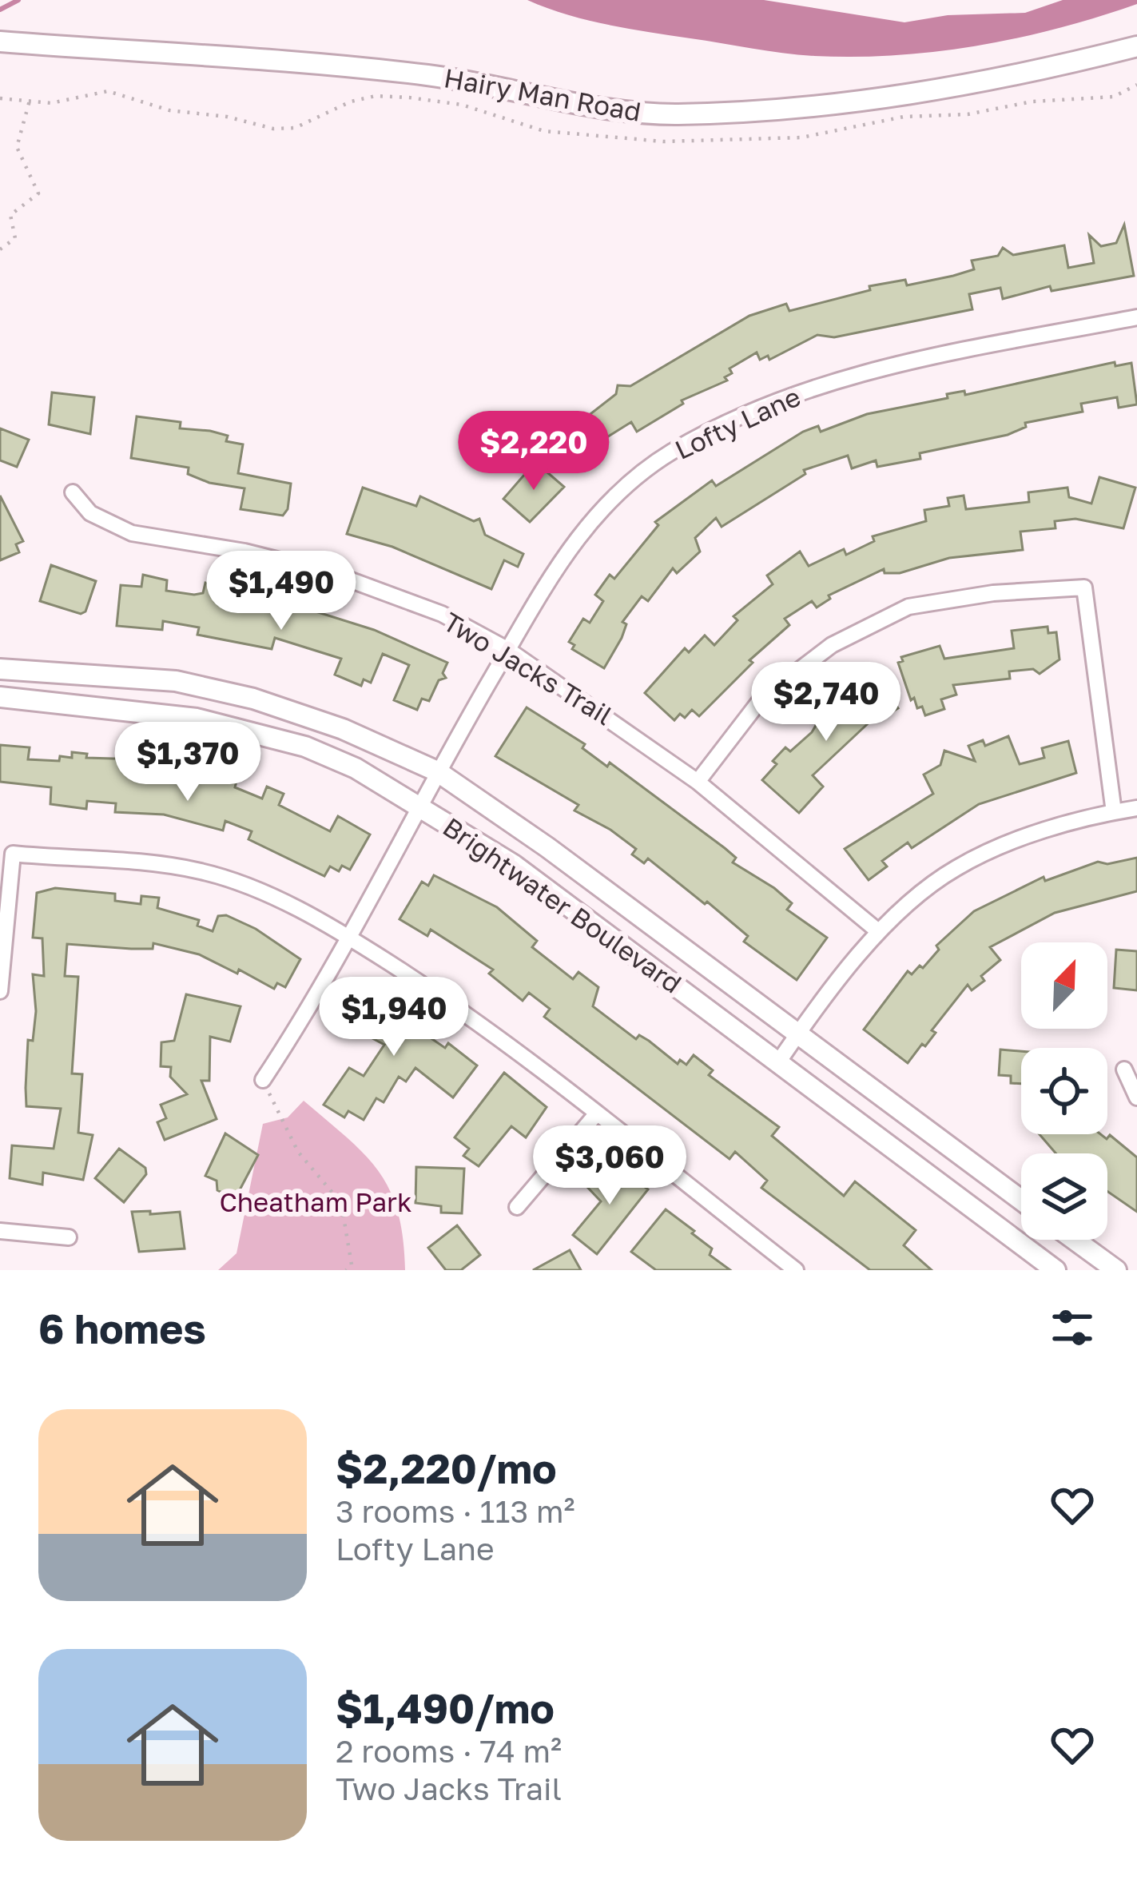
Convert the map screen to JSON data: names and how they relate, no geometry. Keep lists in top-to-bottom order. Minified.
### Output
{"streets":{"street":["Hairy Man Road","Lofty Lane","Two Jacks Trail","Brightwater Boulevard"]},"crossings":[["Lofty Lane","Two Jacks Trail"],["Lofty Lane","Brightwater Boulevard"]],"parks":["Cheatham Park"],"north":"top right","page":{"price":["$2,220","$1,490","$2,740","$1,370","$1,940","$3,060"],"heading":"6 homes","list":[{"name":"$2,220/mo","note":"3 rooms · 113 m² · Lofty Lane"},{"name":"$1,490/mo","note":"2 rooms · 74 m² · Two Jacks Trail"}]}}
